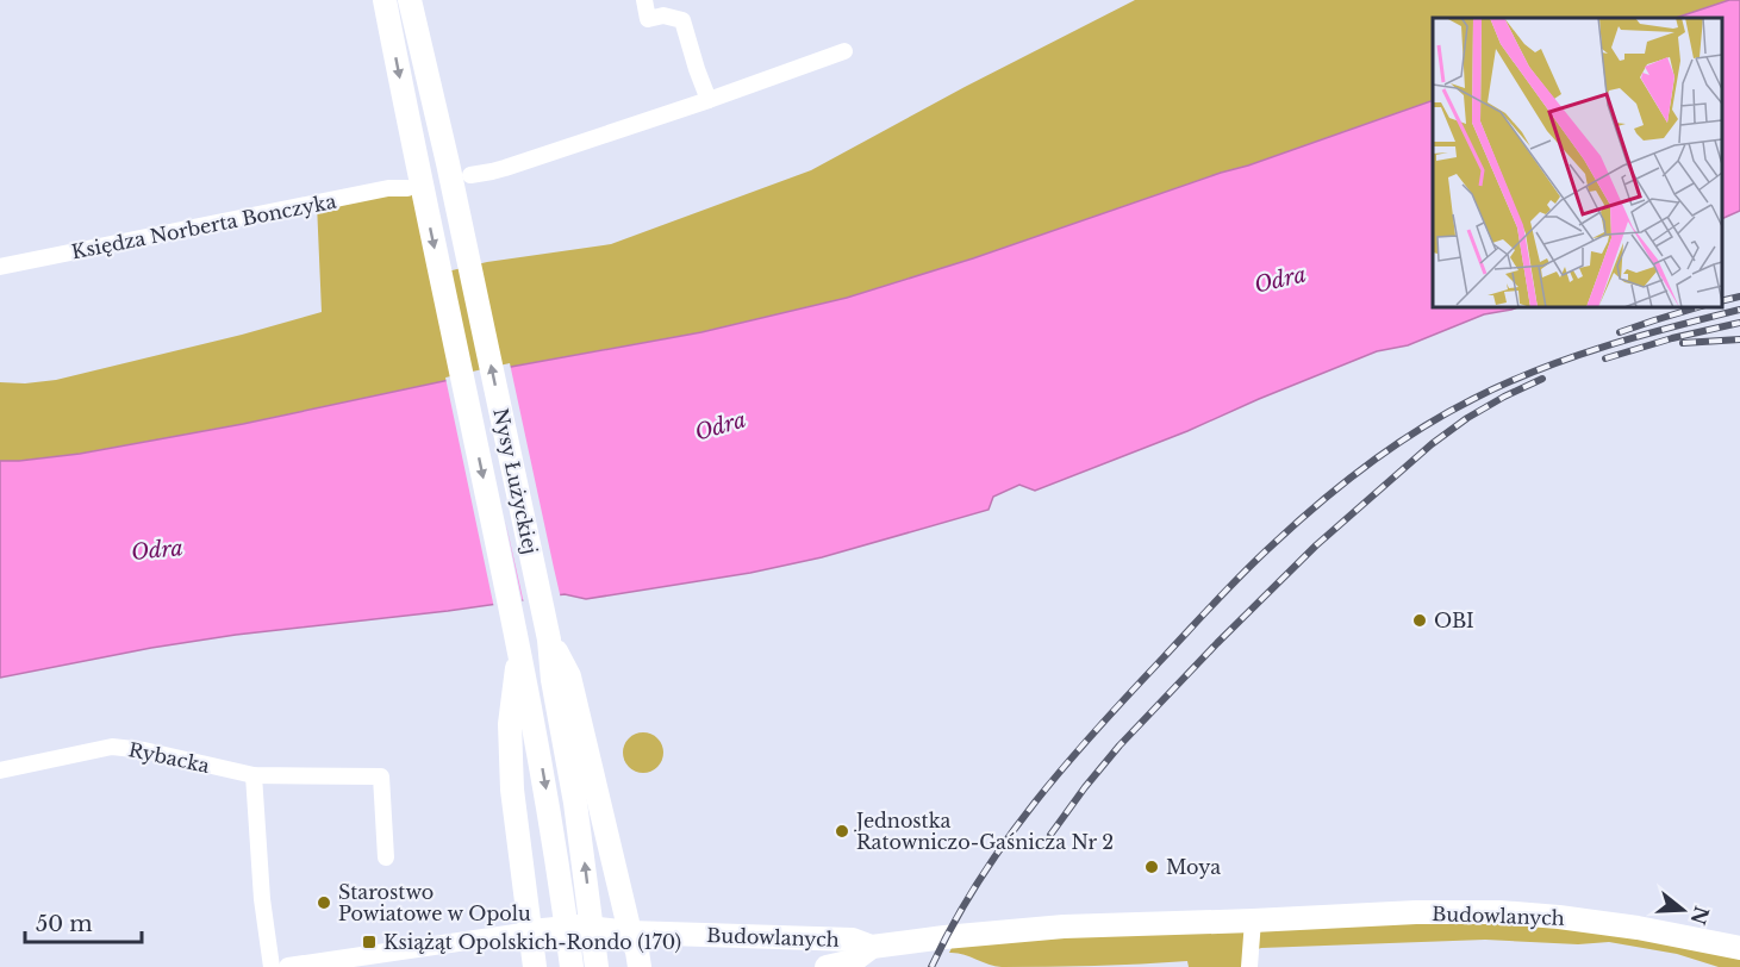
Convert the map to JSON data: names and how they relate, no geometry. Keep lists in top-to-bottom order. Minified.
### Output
{"streets":{"main road":["Nysy Łużyckiej","Budowlanych"],"street":["Księdza Norberta Bonczyka","Rybacka"]},"crossings":[["Księdza Norberta Bonczyka","Nysy Łużyckiej"]],"water":["Odra"],"places":{"other":["OBI","Jednostka Ratowniczo-Gaśnicza Nr 2","Moya","Starostwo Powiatowe w Opolu"],"transit":["Książąt Opolskich-Rondo (170)"]},"scale_bar":"50 m","north":"right"}
